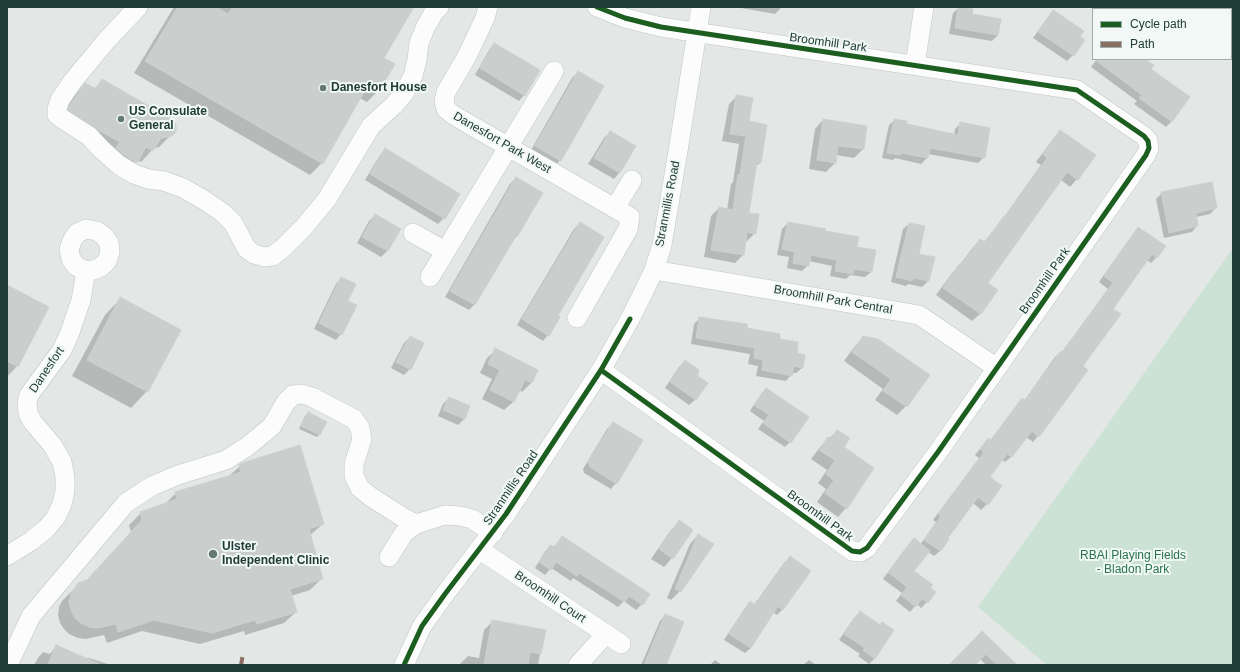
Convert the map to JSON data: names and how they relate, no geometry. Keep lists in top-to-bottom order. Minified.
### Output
{"streets":{"street":["Broomhill Park","Danesfort Park West","Stranmillis Road","Broomhill Park Central","Danesfort","Broomhill Court"]},"crossings":[["Broomhill Park","Stranmillis Road"],["Broomhill Park","Broomhill Park Central"],["Stranmillis Road","Broomhill Park Central"],["Stranmillis Road","Broomhill Court"]],"parks":["RBAI Playing Fields - Bladon Park"],"places":["Danesfort House","US Consulate General","Ulster Independent Clinic"],"legend":["Cycle path","Path"]}
